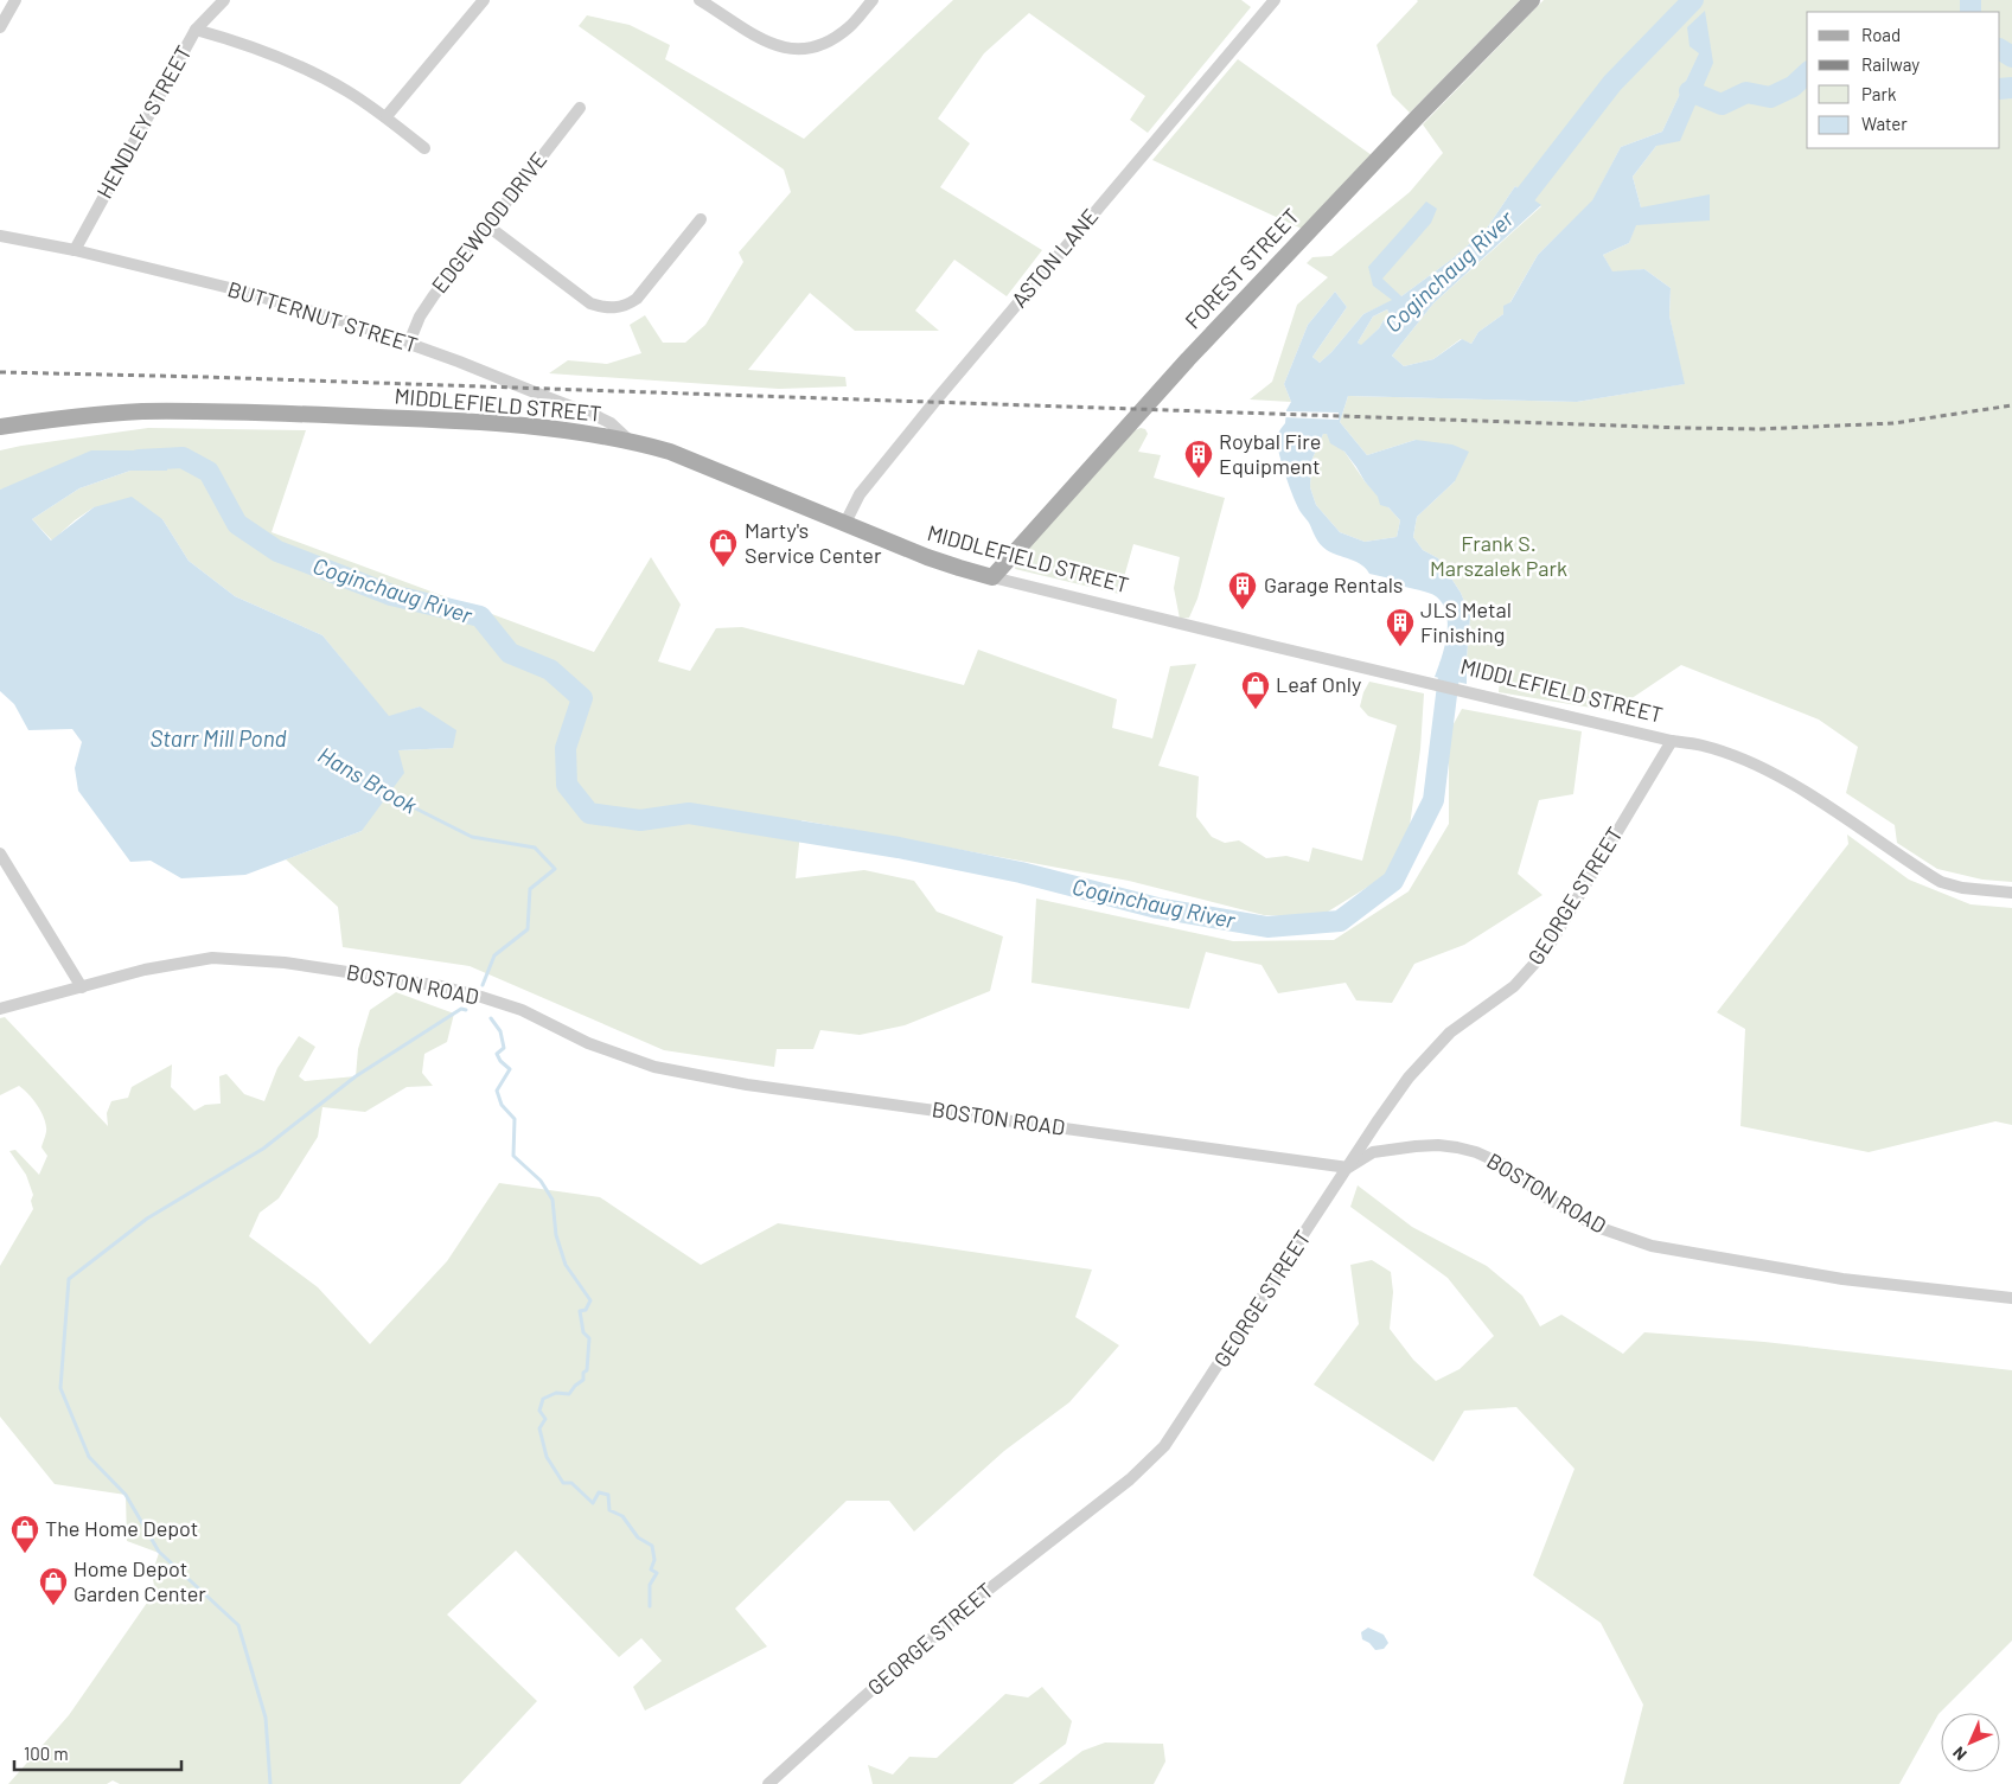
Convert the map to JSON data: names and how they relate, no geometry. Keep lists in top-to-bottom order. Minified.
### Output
{"streets":{"main road":["FOREST STREET","MIDDLEFIELD STREET"],"street":["HENDLEY STREET","EDGEWOOD DRIVE","ASTON LANE","BUTTERNUT STREET","GEORGE STREET","BOSTON ROAD"]},"crossings":[["HENDLEY STREET","BUTTERNUT STREET"],["EDGEWOOD DRIVE","BUTTERNUT STREET"],["ASTON LANE","MIDDLEFIELD STREET"],["FOREST STREET","MIDDLEFIELD STREET"],["BUTTERNUT STREET","MIDDLEFIELD STREET"],["MIDDLEFIELD STREET","GEORGE STREET"],["GEORGE STREET","BOSTON ROAD"]],"water":["Coginchaug River","Starr Mill Pond","Hans Brook"],"parks":["Frank S. Marszalek Park"],"places":{"building":["Roybal Fire Equipment","Garage Rentals","JLS Metal Finishing"],"shop":["Marty's Service Center","Leaf Only","The Home Depot","Home Depot Garden Center"]},"legend":["Road","Railway","Park","Water"],"scale_bar":"100 m","north":"bottom left"}
